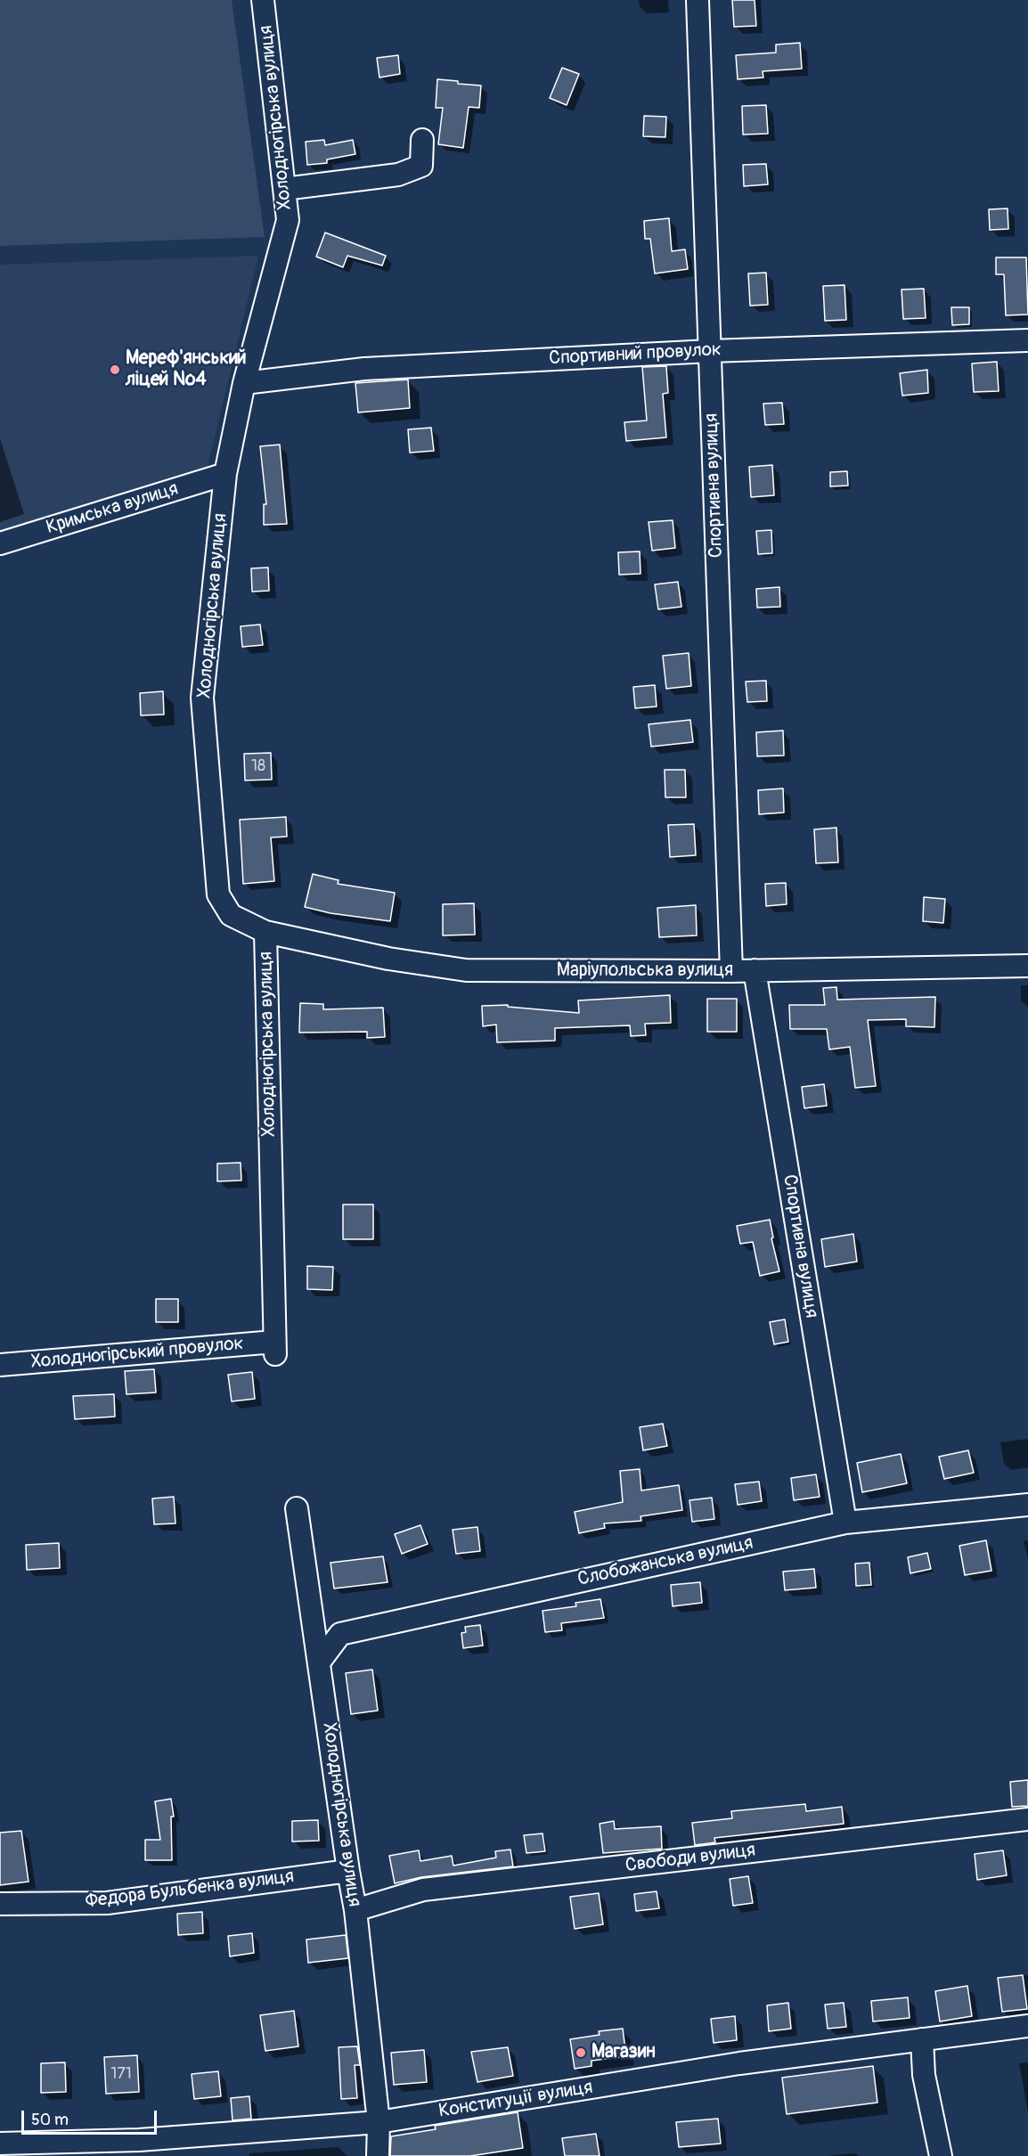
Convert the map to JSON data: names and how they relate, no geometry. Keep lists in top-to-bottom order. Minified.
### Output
{"streets":{"street":["Холодногірська вулиця","Спортивний провулок","Спортивна вулиця","Кримська вулиця","Маріупольська вулиця","Холодногірський провулок","Слобожанська вулиця","Свободи вулиця","Федора Бульбенка вулиця","Конституції вулиця"]},"crossings":[["Холодногірська вулиця","Спортивний провулок"],["Холодногірська вулиця","Кримська вулиця"],["Холодногірська вулиця","Маріупольська вулиця"],["Холодногірська вулиця","Холодногірський провулок"],["Холодногірська вулиця","Слобожанська вулиця"],["Холодногірська вулиця","Свободи вулиця"],["Холодногірська вулиця","Федора Бульбенка вулиця"],["Холодногірська вулиця","Конституції вулиця"],["Спортивний провулок","Спортивна вулиця"],["Спортивна вулиця","Маріупольська вулиця"],["Спортивна вулиця","Слобожанська вулиця"]],"places":["Мереф'янський ліцей №4","Магазин"],"house_numbers":["18","171"],"scale_bar":"50 m"}
